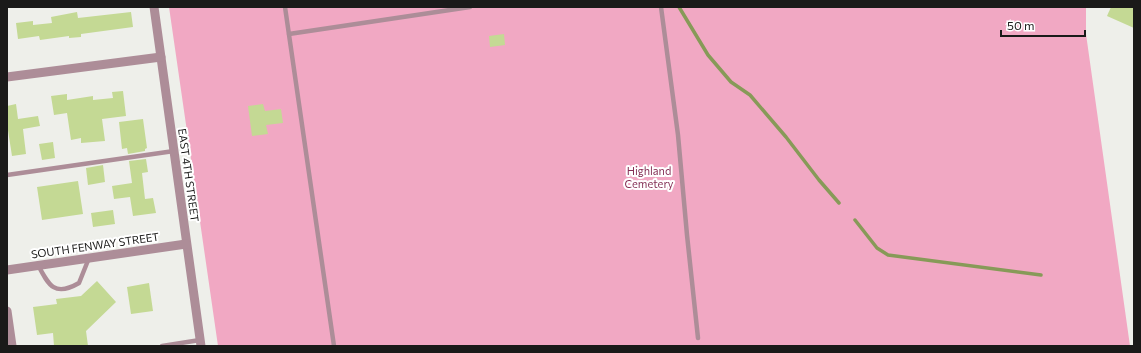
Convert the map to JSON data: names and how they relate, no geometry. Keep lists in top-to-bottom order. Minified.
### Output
{"streets":{"street":["EAST 4TH STREET","SOUTH FENWAY STREET"]},"crossings":[["EAST 4TH STREET","SOUTH FENWAY STREET"]],"parks":["Highland Cemetery"],"scale_bar":"50 m"}
